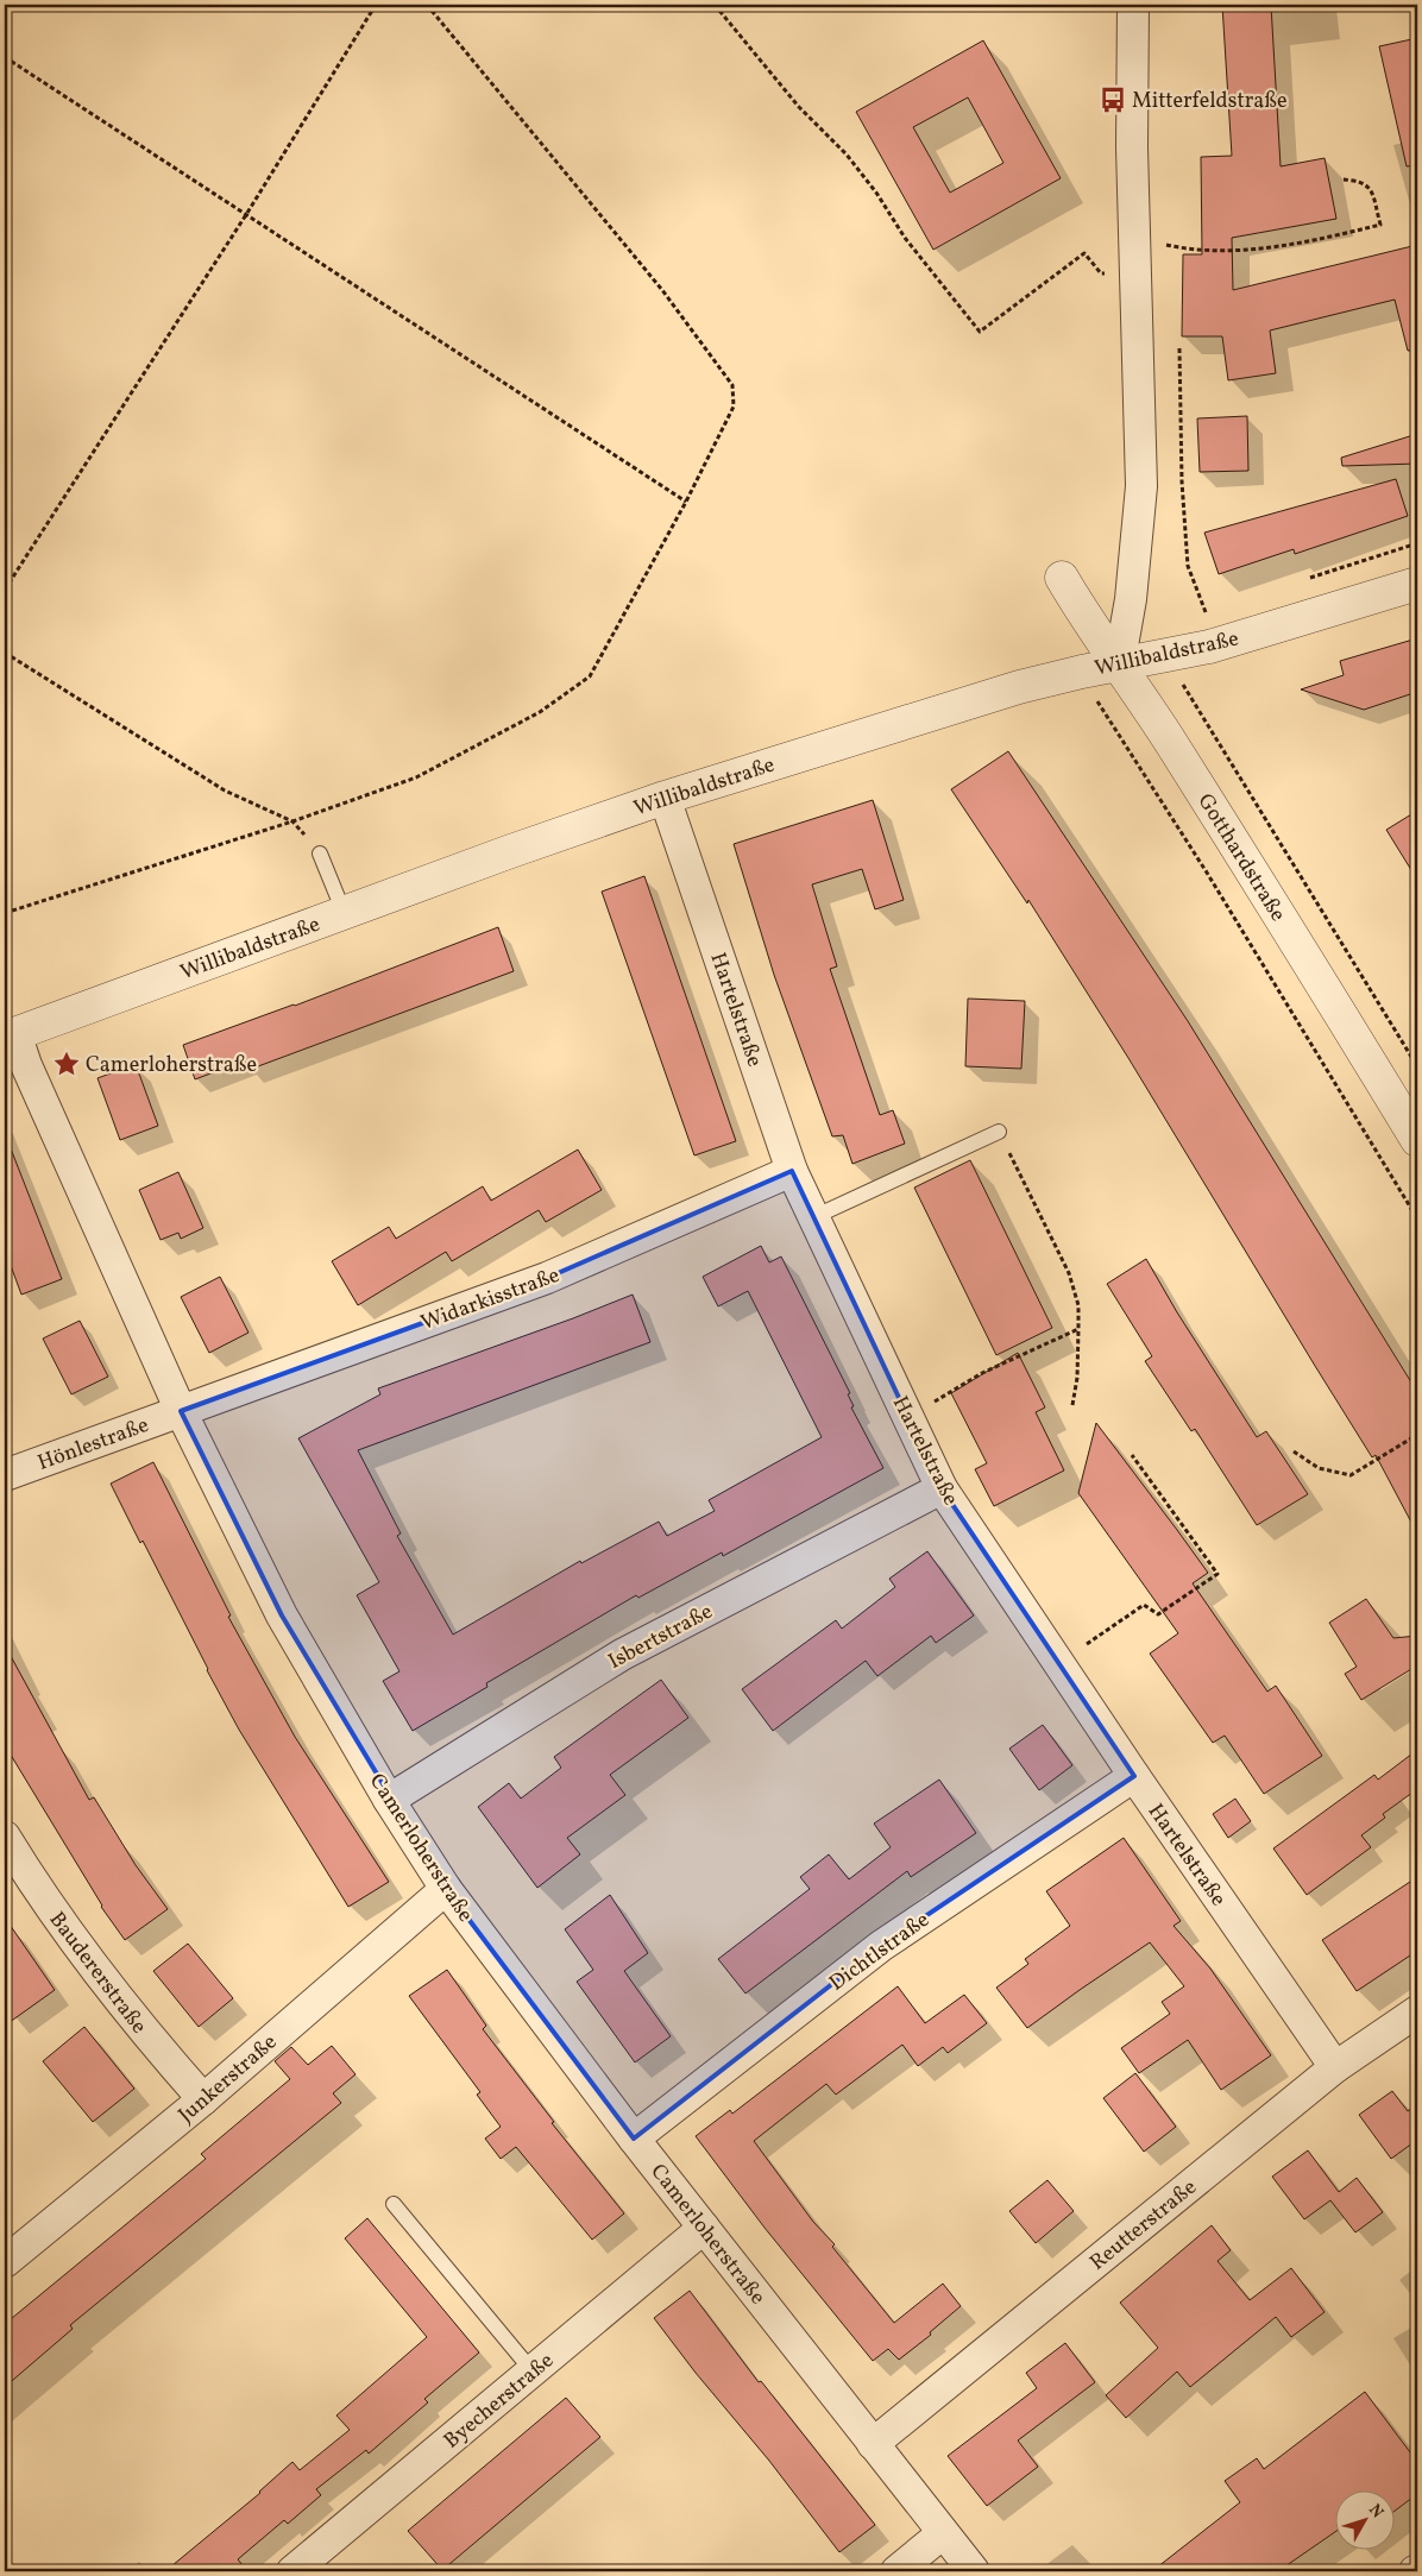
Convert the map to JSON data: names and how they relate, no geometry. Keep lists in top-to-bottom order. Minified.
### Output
{"streets":{"street":["Willibaldstraße","Gotthardstraße","Hartelstraße","Widarkisstraße","Hönlestraße","Isbertstraße","Camerloherstraße","Dichtlstraße","Baudererstraße","Junkerstraße","Reutterstraße","Byecherstraße"]},"crossings":[["Willibaldstraße","Gotthardstraße"],["Willibaldstraße","Hartelstraße"],["Willibaldstraße","Camerloherstraße"],["Hartelstraße","Widarkisstraße"],["Hartelstraße","Isbertstraße"],["Hartelstraße","Dichtlstraße"],["Hartelstraße","Reutterstraße"],["Widarkisstraße","Hönlestraße"],["Widarkisstraße","Camerloherstraße"],["Hönlestraße","Camerloherstraße"],["Isbertstraße","Camerloherstraße"],["Camerloherstraße","Dichtlstraße"],["Camerloherstraße","Junkerstraße"],["Camerloherstraße","Reutterstraße"],["Camerloherstraße","Byecherstraße"],["Baudererstraße","Junkerstraße"]],"places":{"bus stop":["Mitterfeldstraße"],"place":["Camerloherstraße"]},"north":"top right"}
